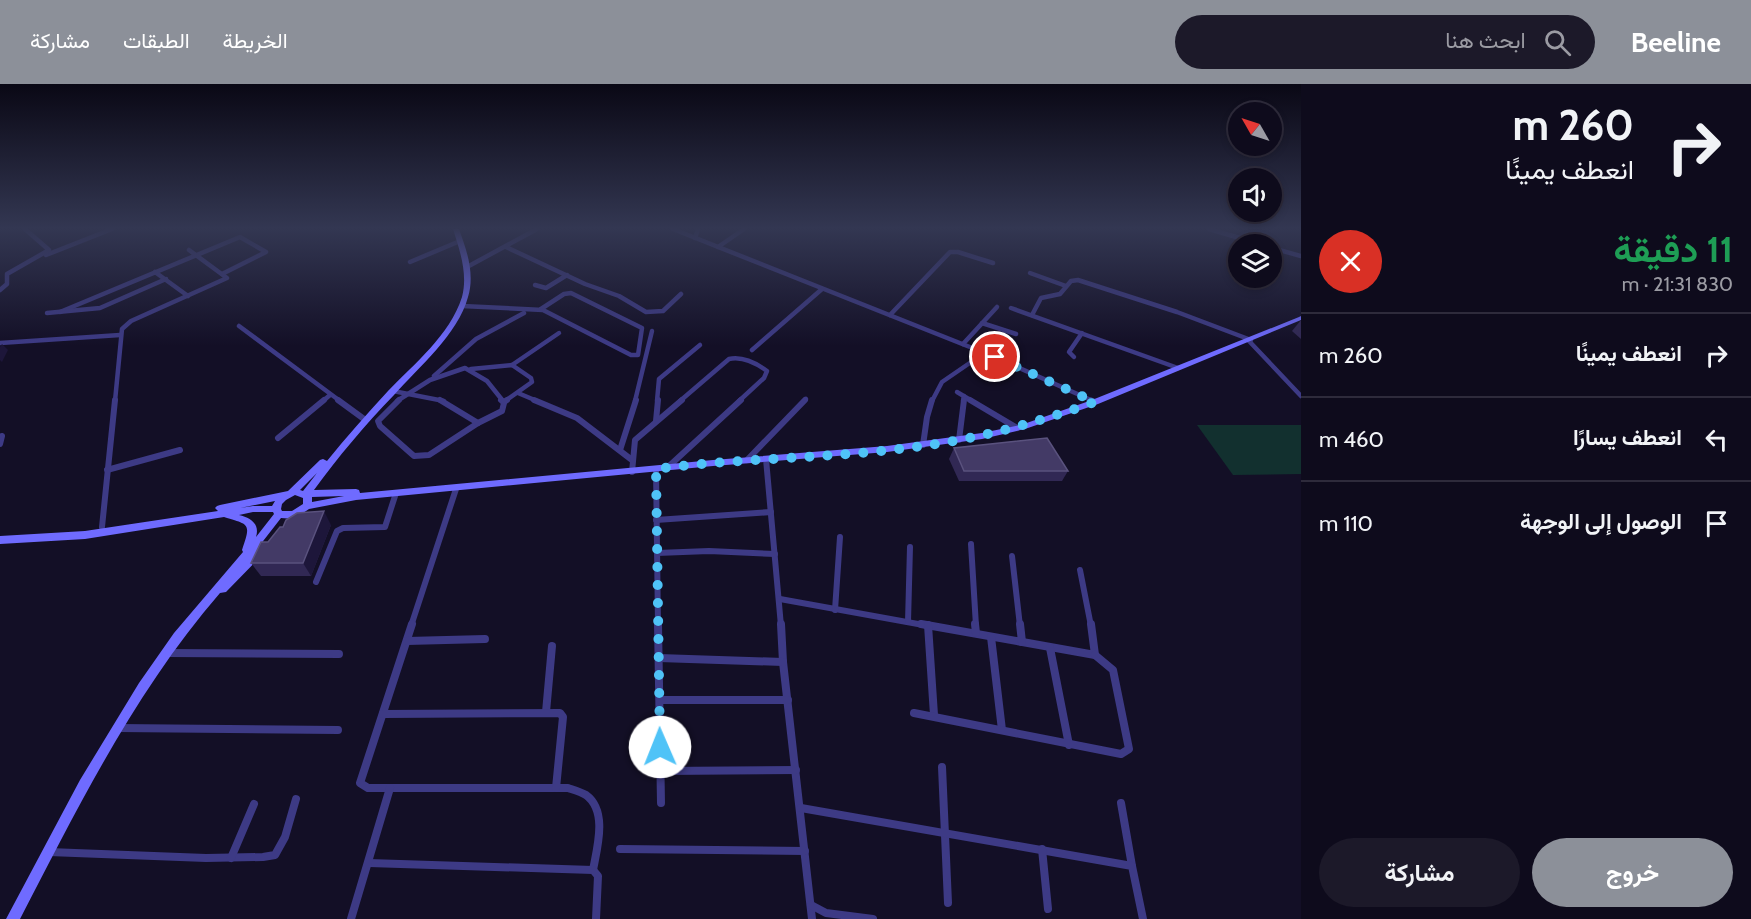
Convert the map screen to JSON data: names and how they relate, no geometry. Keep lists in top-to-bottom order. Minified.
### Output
{"north":"top left","page":{"header":"Beeline","search":"ابحث هنا","nav":["الخريطة","الطبقات","مشاركة"],"turn":["260 m","انعطف يمينًا"],"heading":["11 دقيقة","830 m · 21:31"],"list":[{"name":"انعطف يمينًا","value":"260 m"},{"name":"انعطف يسارًا","value":"460 m"},{"name":"الوصول إلى الوجهة","value":"110 m"}],"buttons":["خروج","مشاركة"]}}
